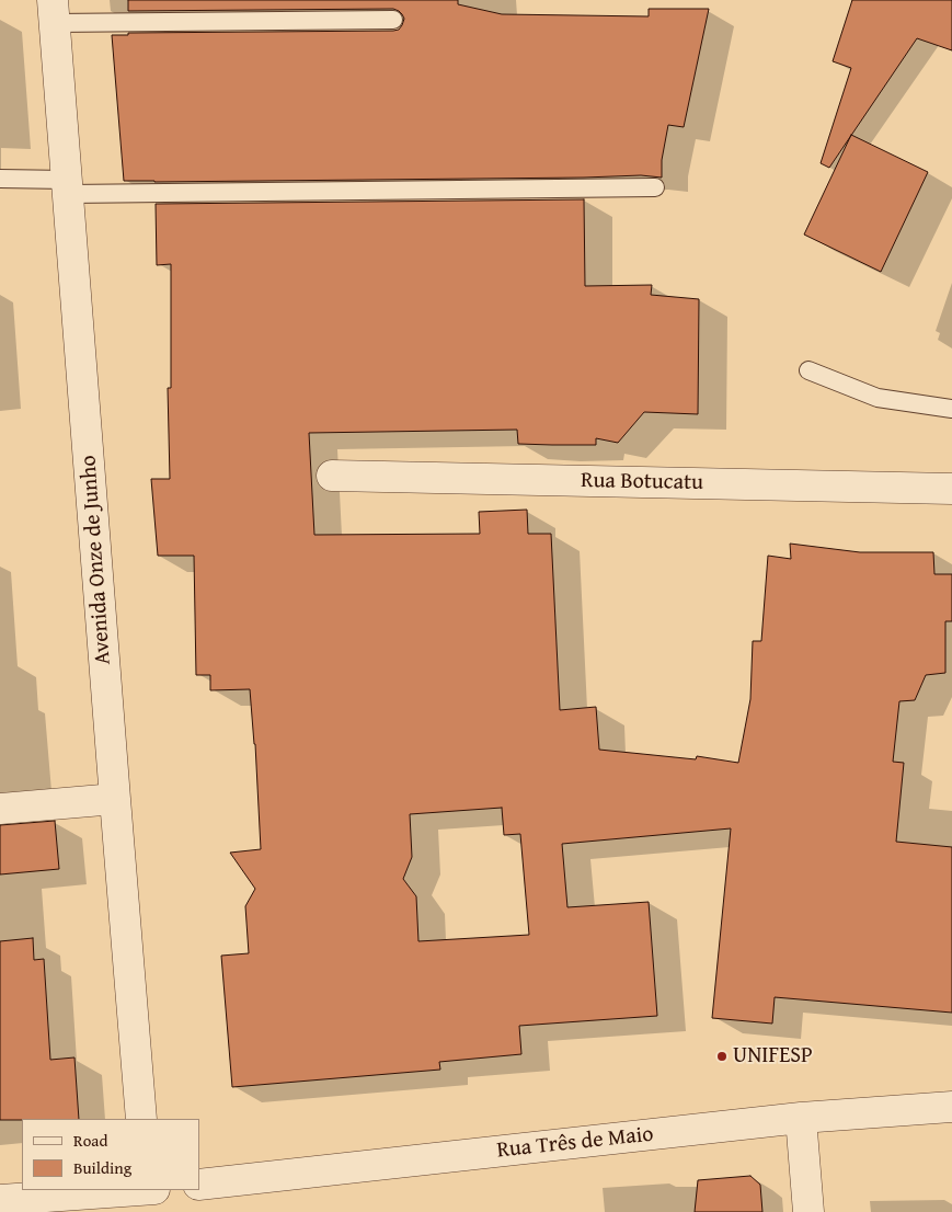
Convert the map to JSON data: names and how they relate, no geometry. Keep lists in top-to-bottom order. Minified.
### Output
{"streets":{"street":["Rua Botucatu","Avenida Onze de Junho","Rua Três de Maio"]},"places":["UNIFESP"],"legend":["Road","Building"]}
